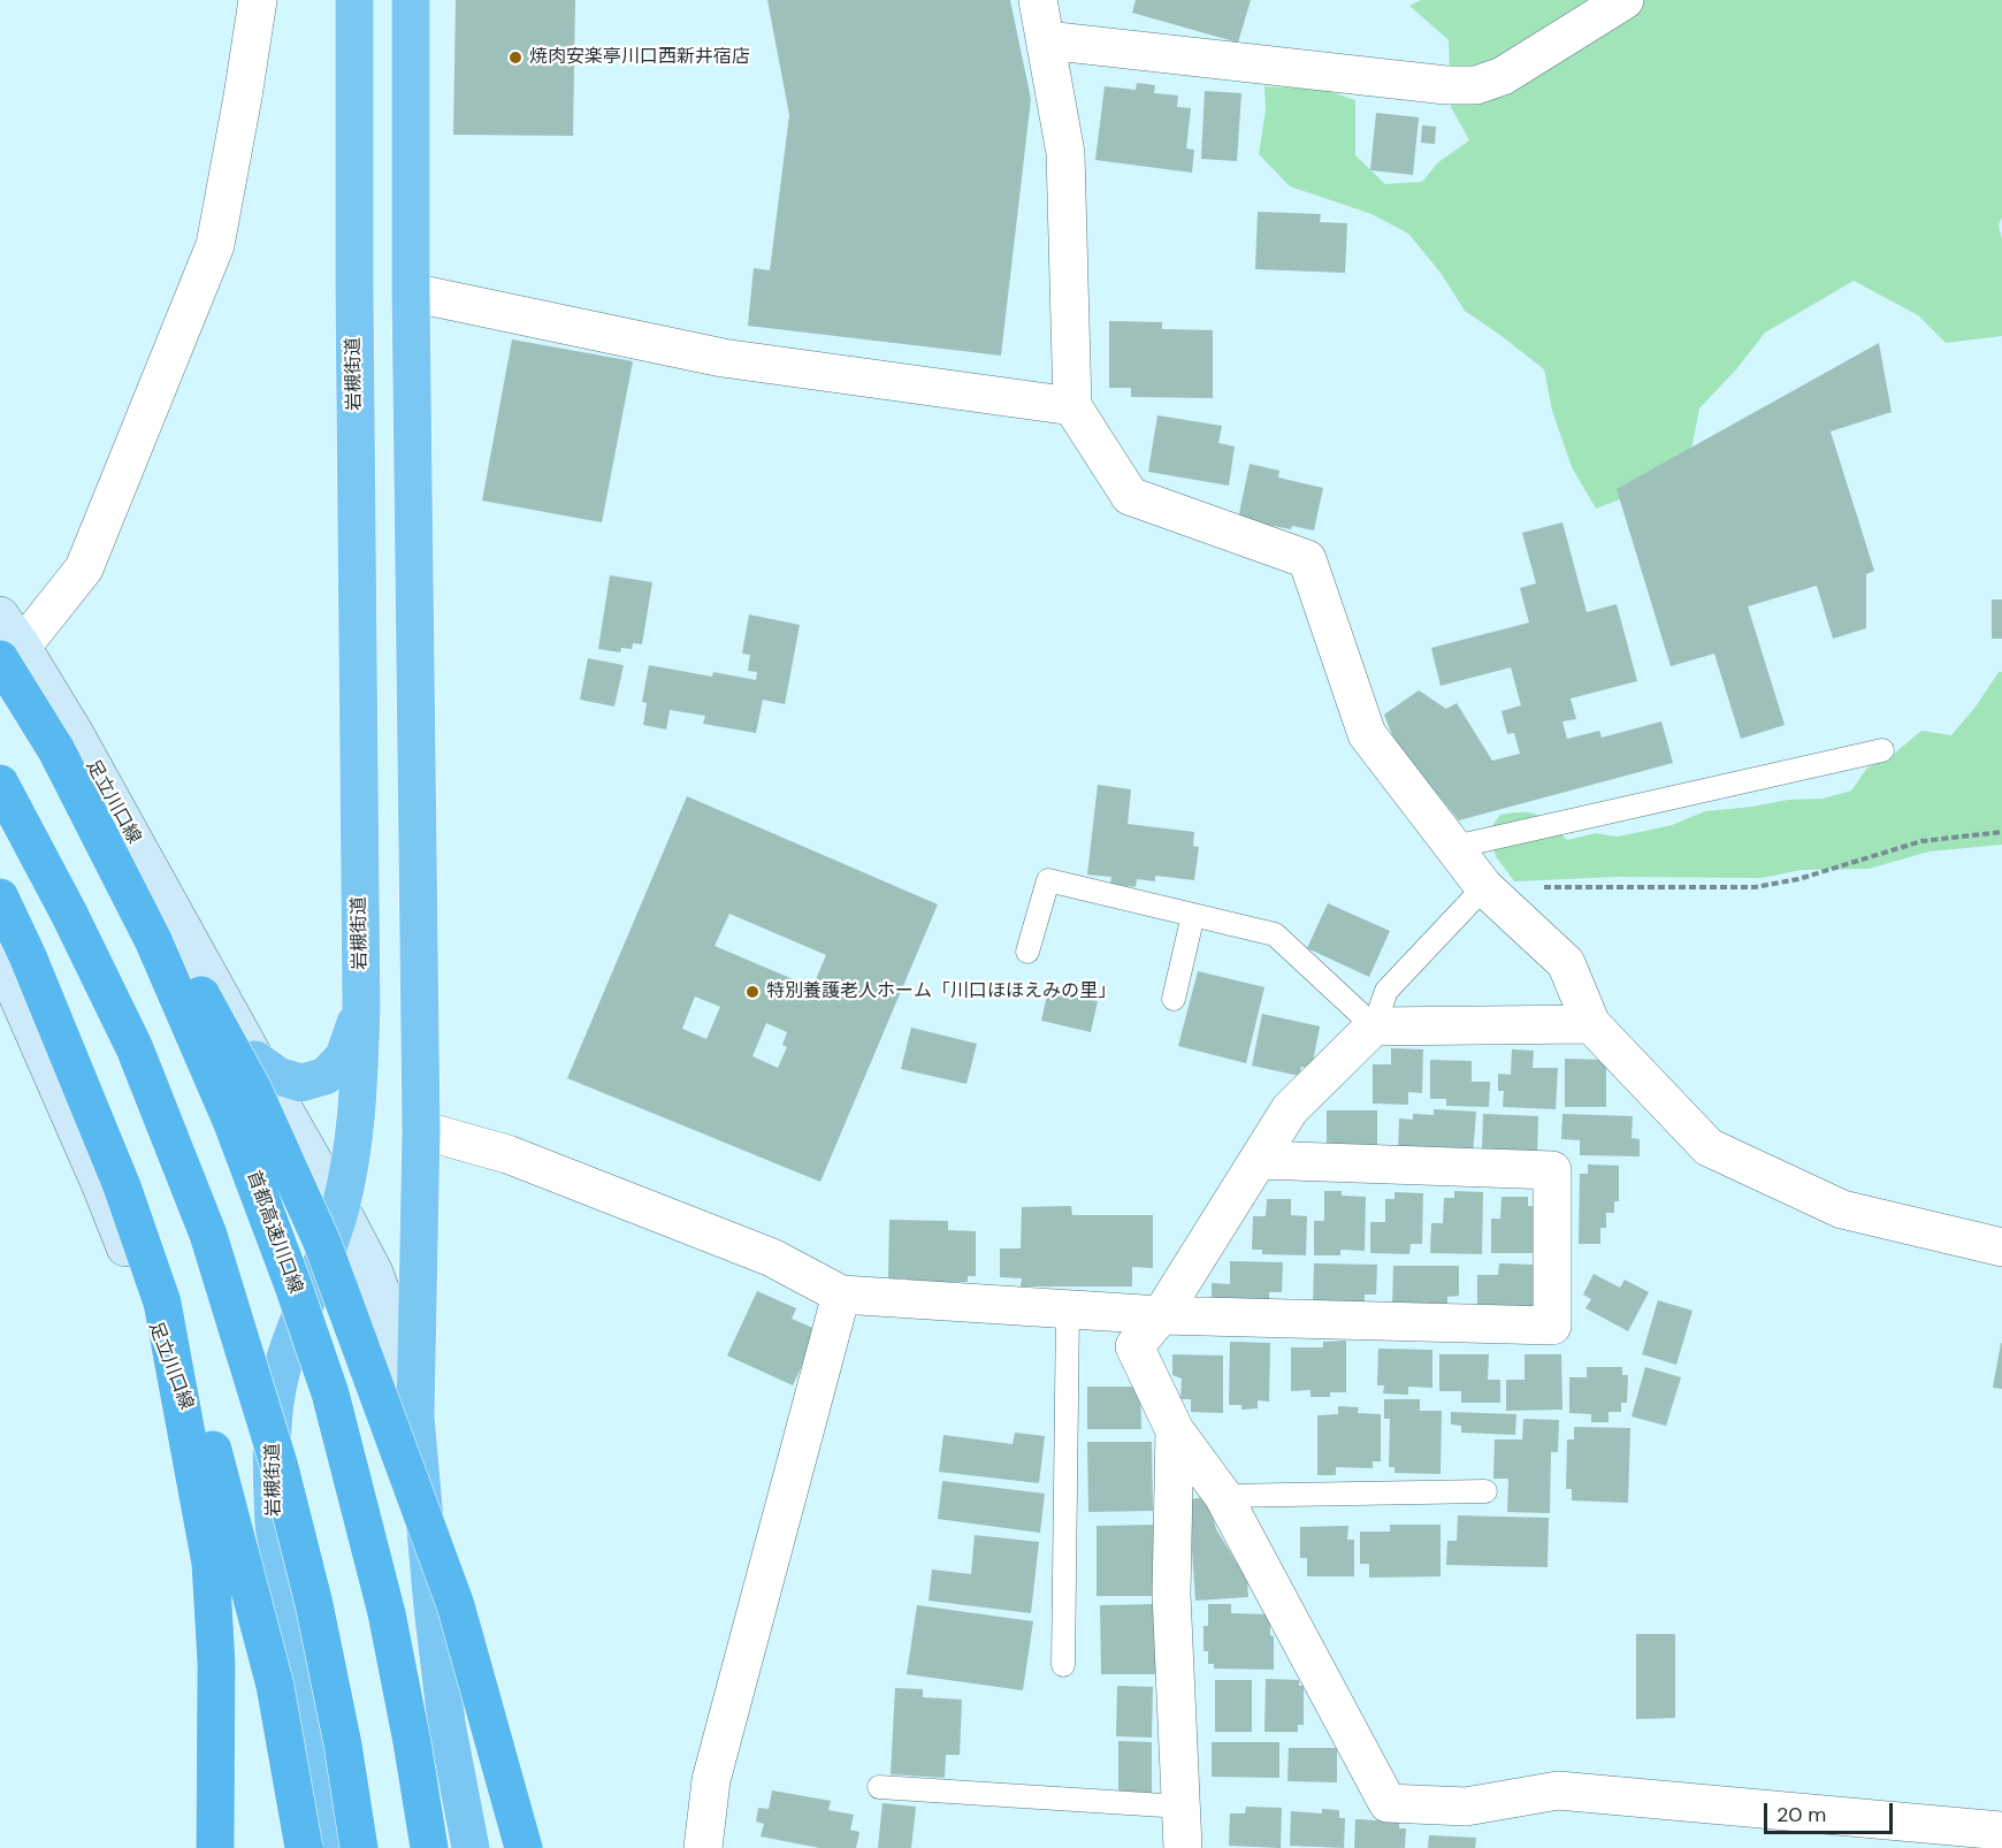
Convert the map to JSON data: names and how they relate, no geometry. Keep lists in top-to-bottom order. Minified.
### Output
{"streets":{"highway":["岩槻街道","首都高速川口線"],"main road":["足立川口線"]},"crossings":[["岩槻街道","足立川口線"],["足立川口線","首都高速川口線"]],"places":["焼肉安楽亭川口西新井宿店","特別養護老人ホーム「川口ほほえみの里」"],"scale_bar":"20 m"}
